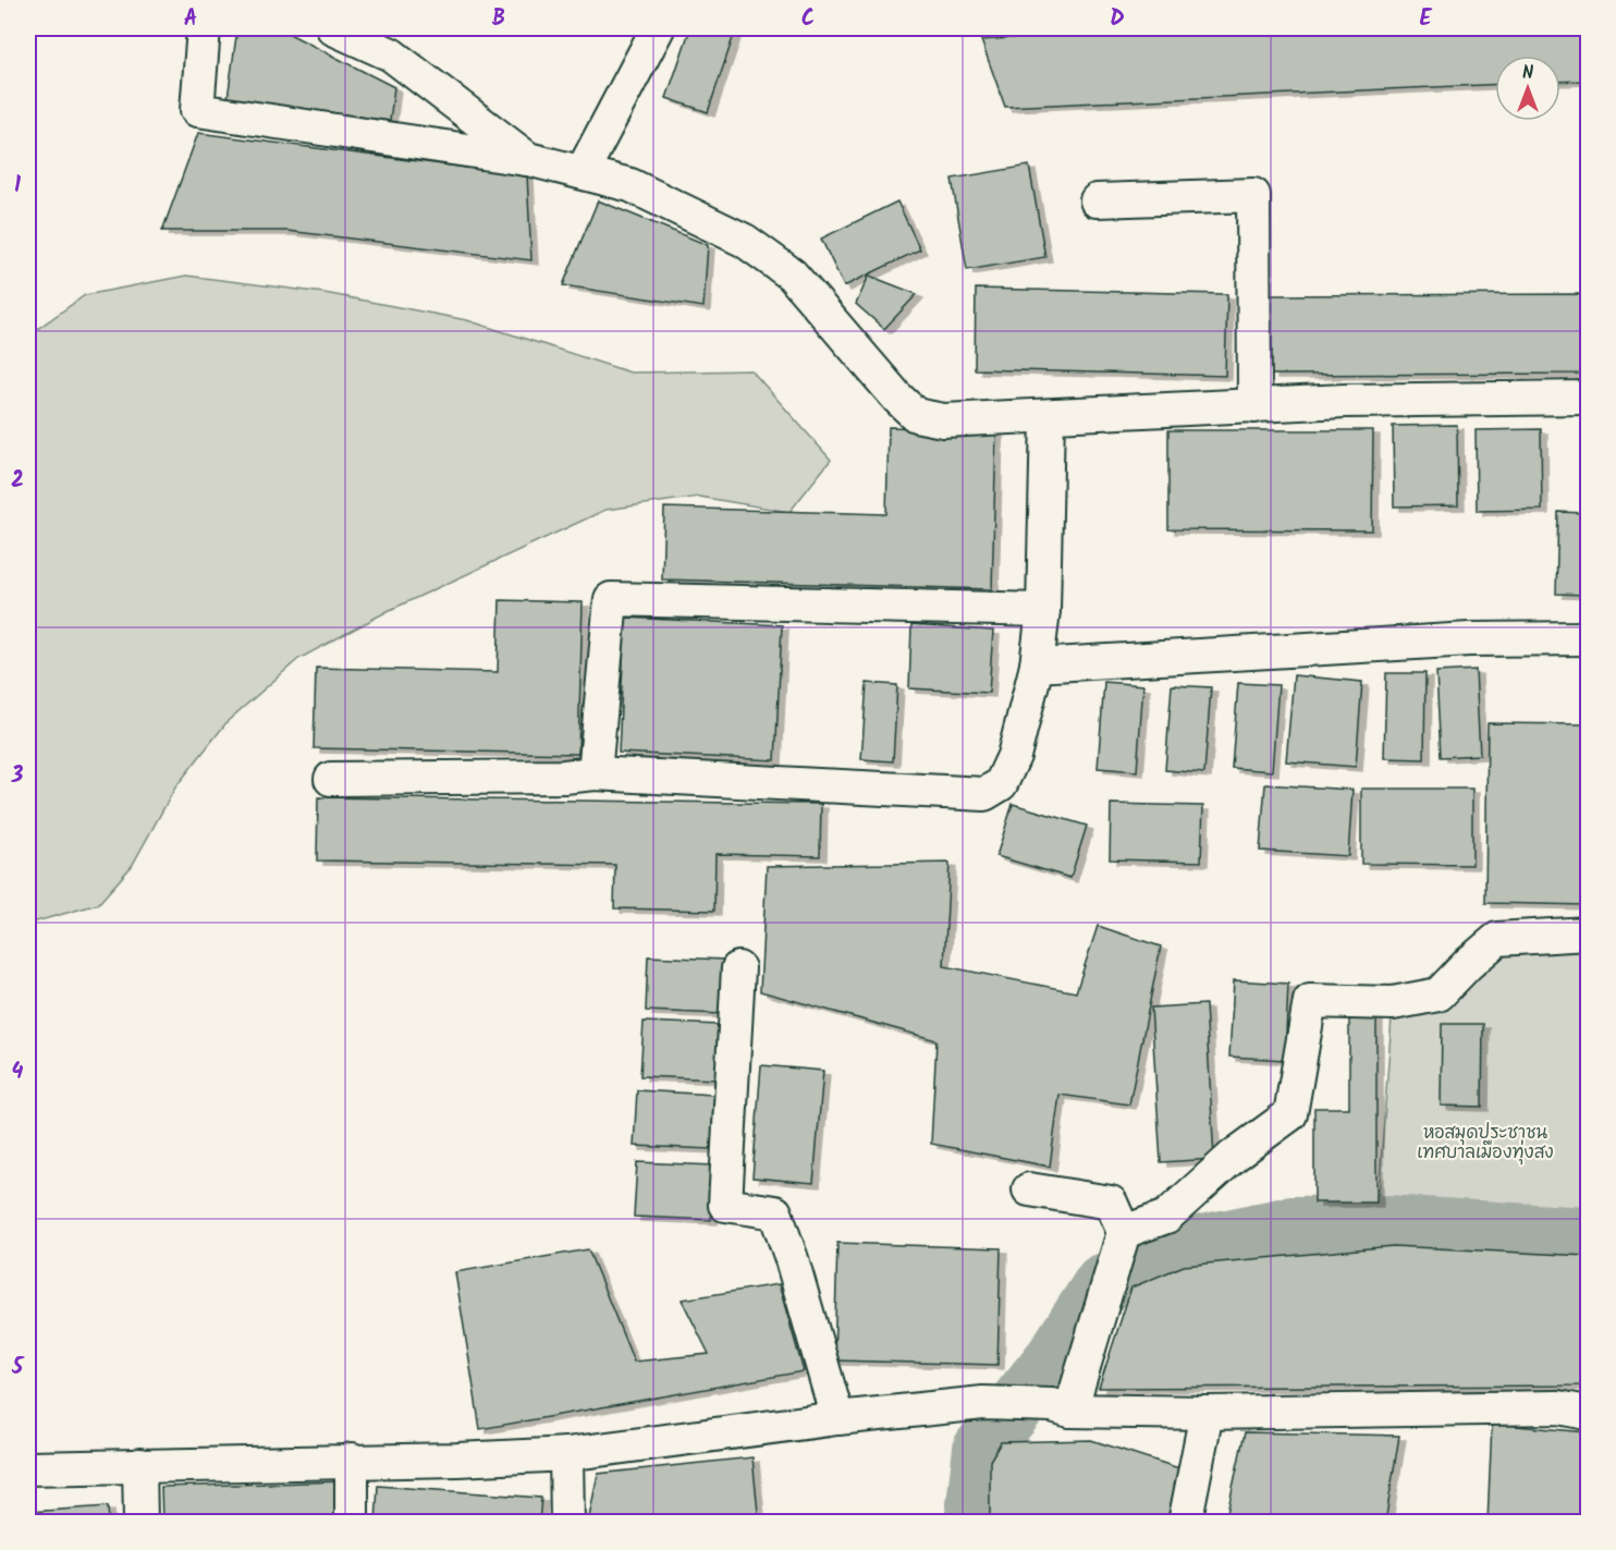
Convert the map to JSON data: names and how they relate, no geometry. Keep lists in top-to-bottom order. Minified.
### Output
{"parks":["หอสมุดประชาชน เทศบาลเมืองทุ่งสง"],"north":"top","grid":{"columns":["A","B","C","D","E"],"rows":["1","2","3","4","5"]}}
